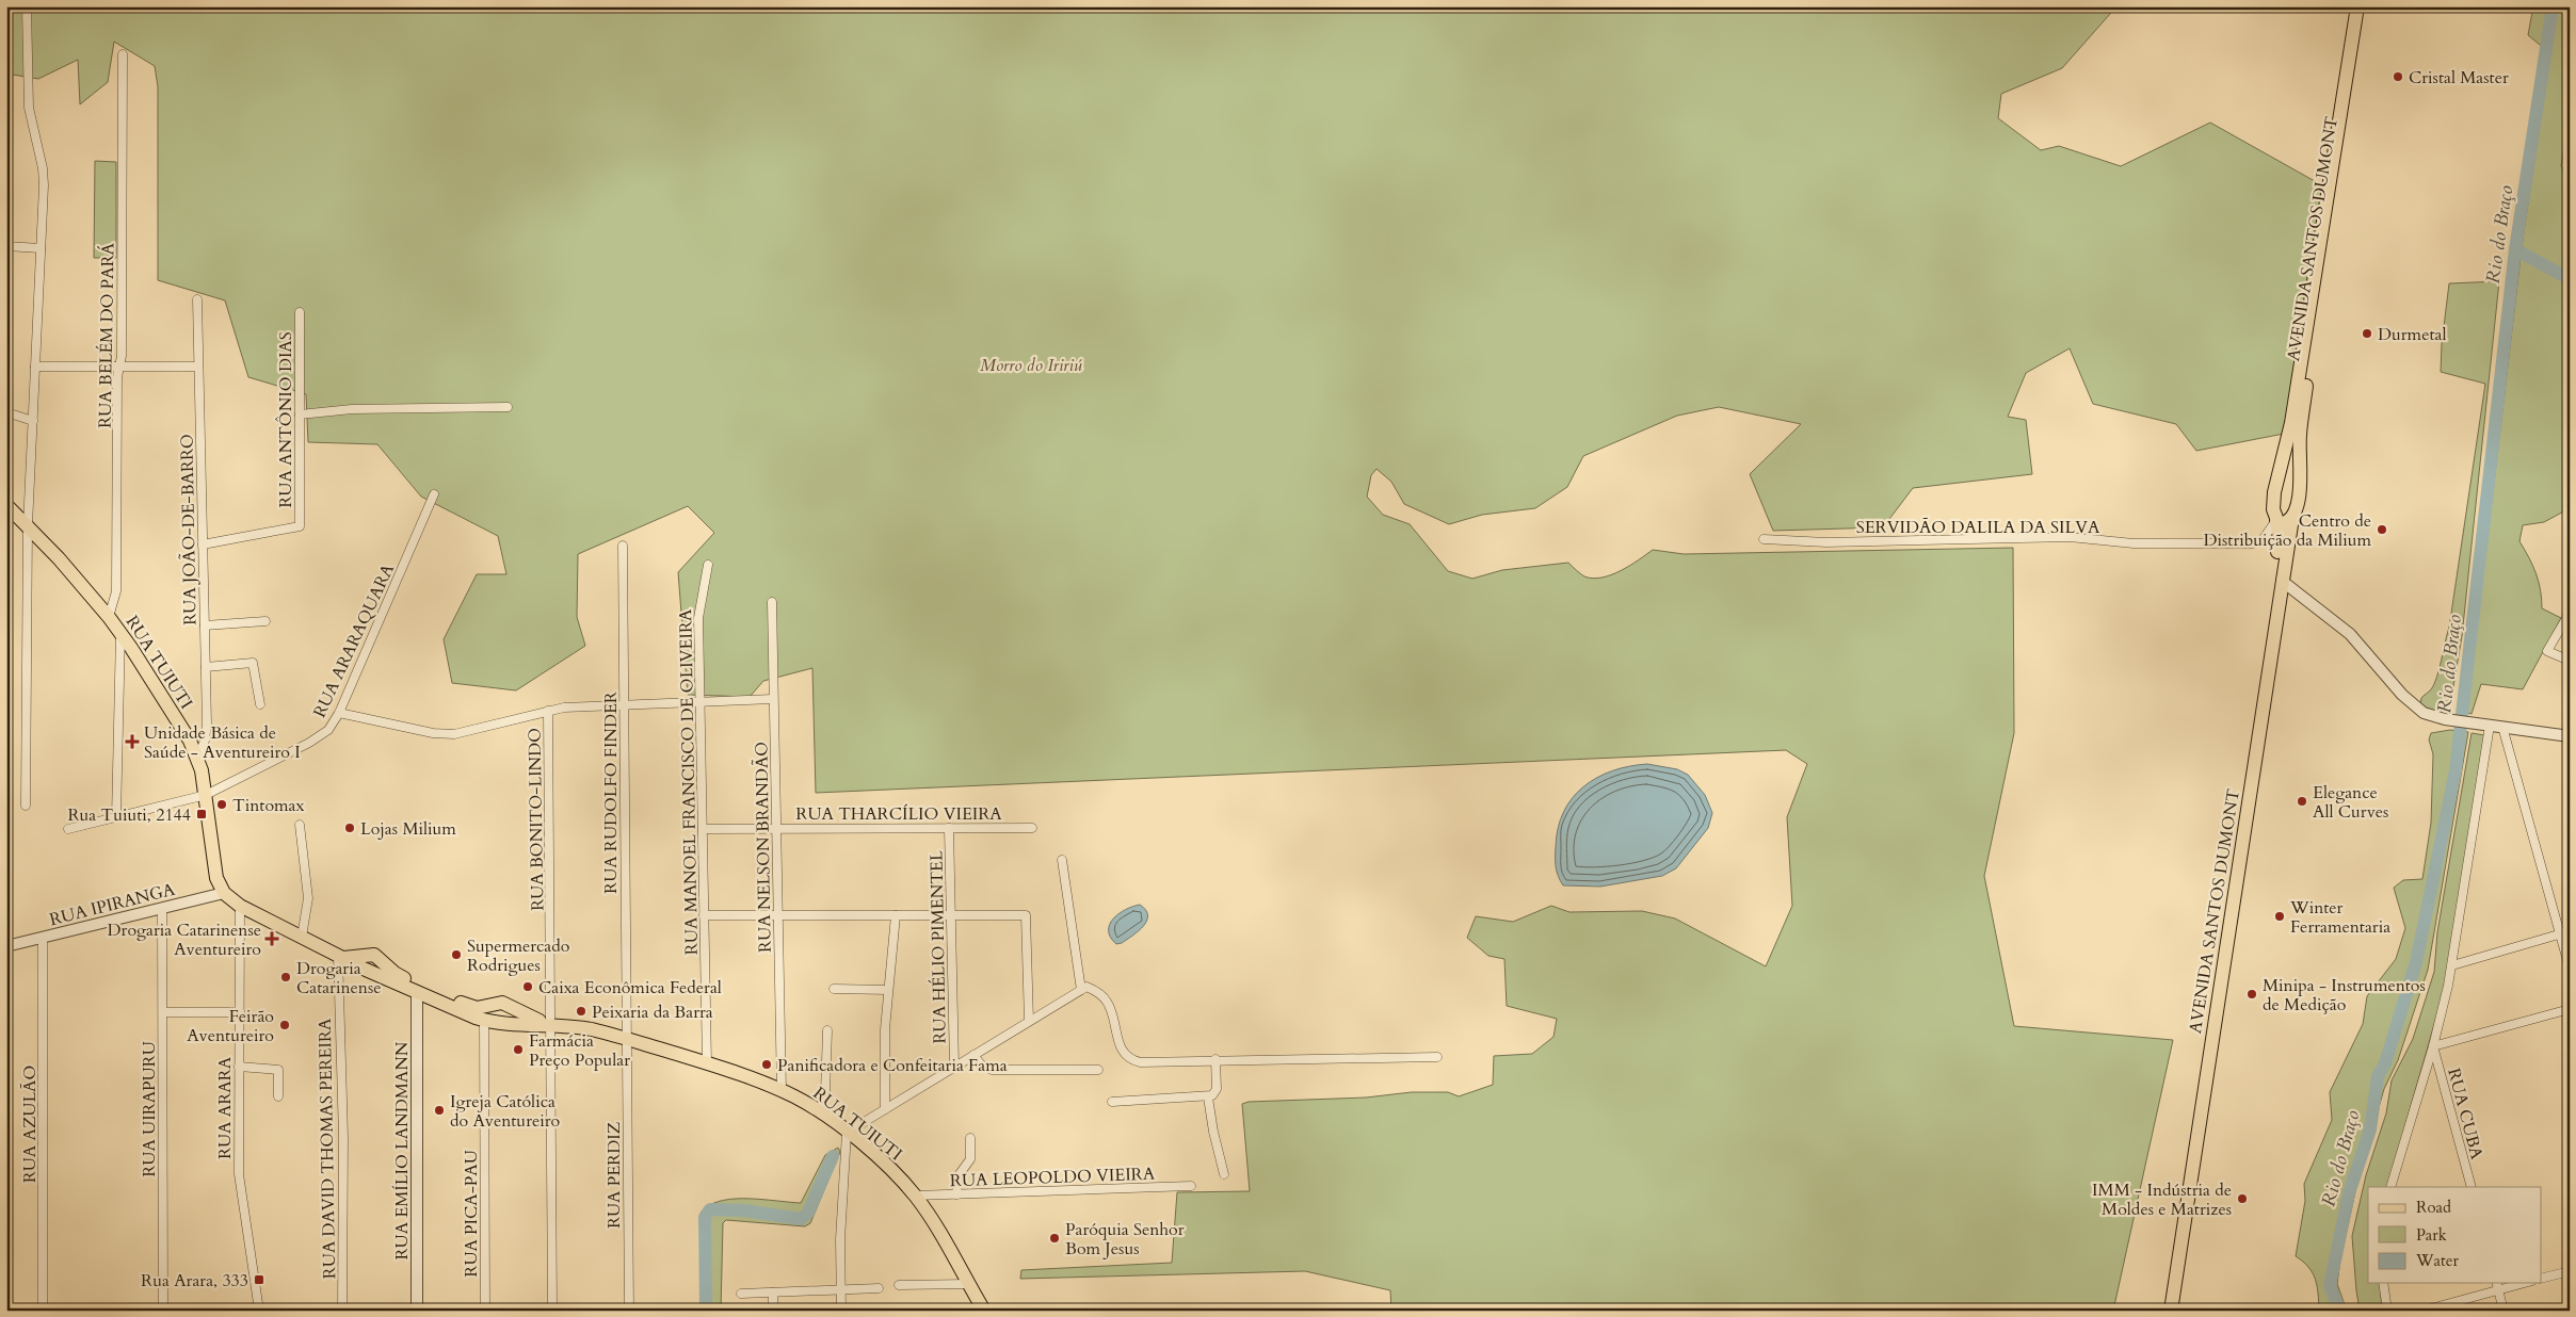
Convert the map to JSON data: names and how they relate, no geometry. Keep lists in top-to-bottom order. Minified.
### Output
{"streets":{"main road":["AVENIDA SANTOS DUMONT","RUA TUIUTI"],"street":["RUA BELÉM DO PARÁ","RUA ANTÔNIO DIAS","SERVIDÃO DALILA DA SILVA","RUA JOÃO-DE-BARRO","RUA ARARAQUARA","RUA MANOEL FRANCISCO DE OLIVEIRA","RUA RUDOLFO FINDER","RUA THARCÍLIO VIEIRA","RUA BONITO-LINDO","RUA NELSON BRANDÃO","RUA IPIRANGA","RUA HÉLIO PIMENTEL","RUA ARARA","RUA UIRAPURU","RUA CUBA","RUA AZULÃO","RUA DAVID THOMAS PEREIRA","RUA EMÍLIO LANDMANN","RUA PERDIZ","RUA LEOPOLDO VIEIRA","RUA PICA-PAU"]},"crossings":[["AVENIDA SANTOS DUMONT","SERVIDÃO DALILA DA SILVA"],["RUA BELÉM DO PARÁ","RUA TUIUTI"],["RUA ANTÔNIO DIAS","RUA JOÃO-DE-BARRO"],["RUA JOÃO-DE-BARRO","RUA TUIUTI"],["RUA ARARAQUARA","RUA TUIUTI"],["RUA TUIUTI","RUA MANOEL FRANCISCO DE OLIVEIRA"],["RUA TUIUTI","RUA RUDOLFO FINDER"],["RUA TUIUTI","RUA BONITO-LINDO"],["RUA TUIUTI","RUA NELSON BRANDÃO"],["RUA TUIUTI","RUA IPIRANGA"],["RUA TUIUTI","RUA ARARA"],["RUA TUIUTI","RUA DAVID THOMAS PEREIRA"],["RUA TUIUTI","RUA EMÍLIO LANDMANN"],["RUA TUIUTI","RUA PERDIZ"],["RUA TUIUTI","RUA LEOPOLDO VIEIRA"],["RUA TUIUTI","RUA PICA-PAU"],["RUA MANOEL FRANCISCO DE OLIVEIRA","RUA THARCÍLIO VIEIRA"],["RUA RUDOLFO FINDER","RUA PERDIZ"],["RUA THARCÍLIO VIEIRA","RUA NELSON BRANDÃO"],["RUA THARCÍLIO VIEIRA","RUA HÉLIO PIMENTEL"],["RUA IPIRANGA","RUA UIRAPURU"],["RUA IPIRANGA","RUA AZULÃO"]],"water":["Rio do Braço"],"parks":["Morro do Iririú"],"places":{"other":["Cristal Master","Durmetal","Centro de Distribuição da Milium","Elegance All Curves","Tintomax","Lojas Milium","Winter Ferramentaria","Supermercado Rodrigues","Drogaria Catarinense","Caixa Econômica Federal","Minipa - Instrumentos de Medição","Peixaria da Barra","Feirão Aventureiro","Farmácia Preço Popular","Panificadora e Confeitaria Fama","Igreja Católica do Aventureiro","IMM - Indústria de Moldes e Matrizes","Paróquia Senhor Bom Jesus"],"health":["Unidade Básica de Saúde - Aventureiro I","Drogaria Catarinense Aventureiro"],"transit":["Rua Tuiuti, 2144","Rua Arara, 333"]},"legend":["Road","Park","Water"]}
